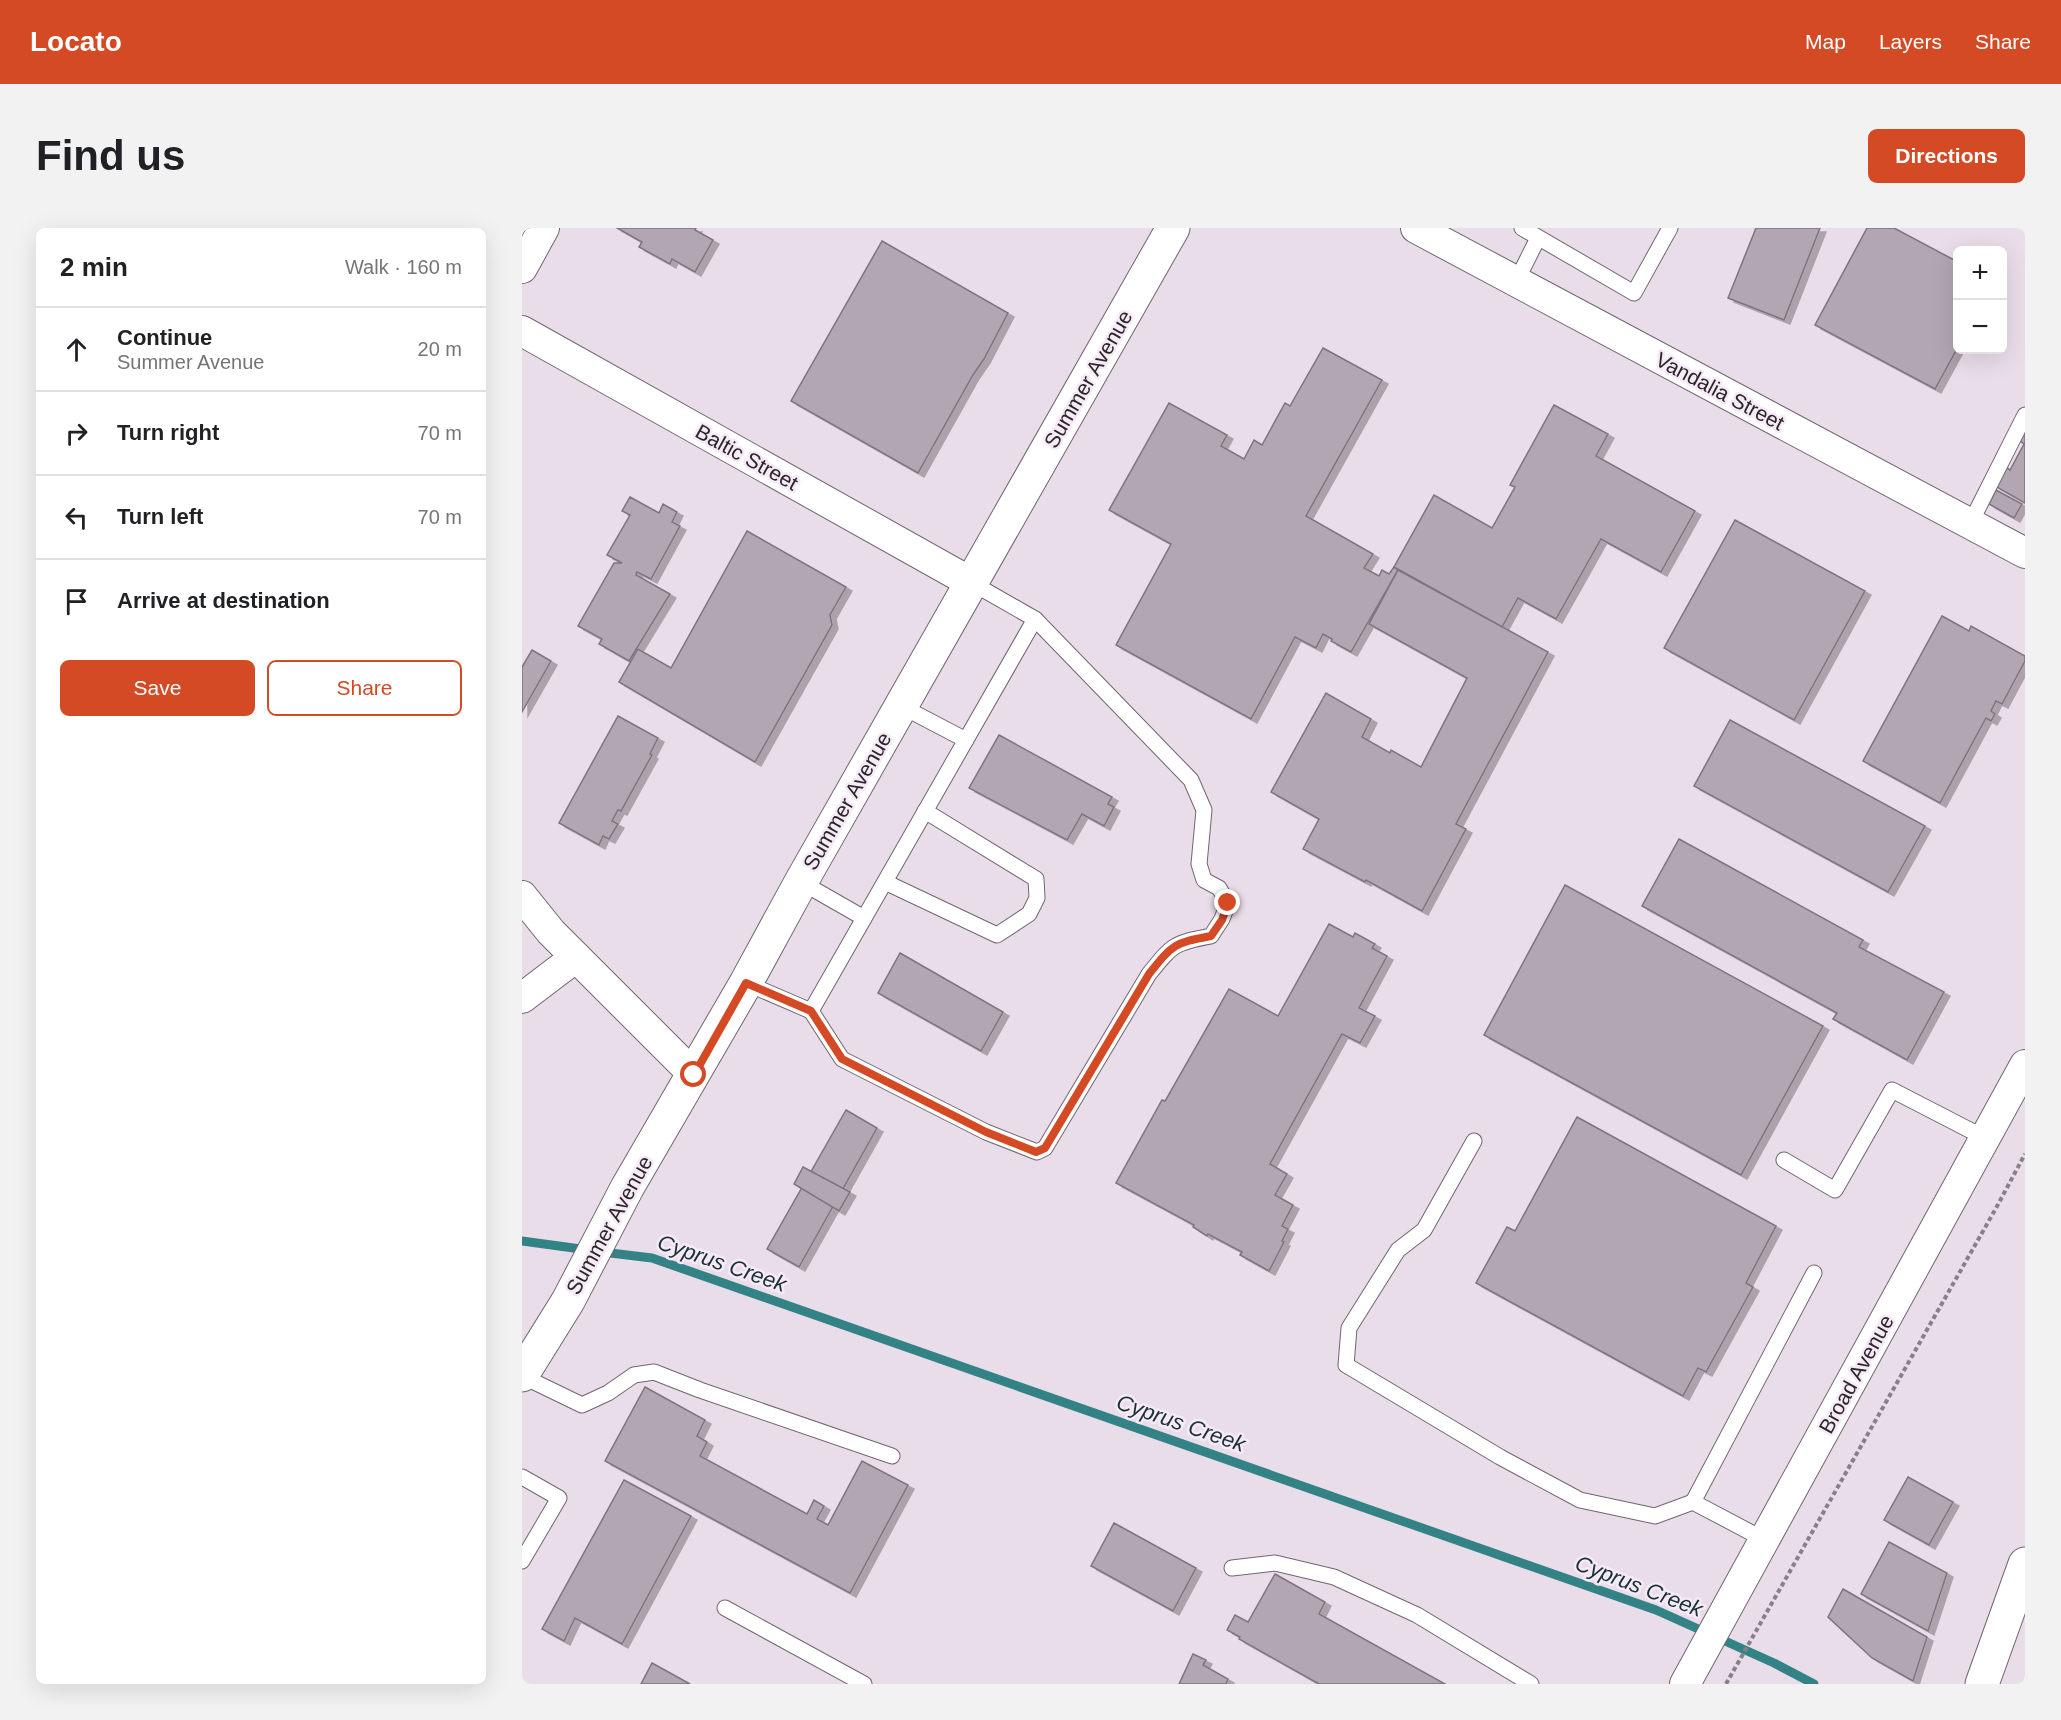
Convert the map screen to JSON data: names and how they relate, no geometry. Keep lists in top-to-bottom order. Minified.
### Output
{"streets":{"main road":["Summer Avenue"],"street":["Vandalia Street","Baltic Street","Broad Avenue"]},"crossings":[["Summer Avenue","Baltic Street"]],"water":["Cyprus Creek"],"page":{"header":"Locato","nav":["Map","Layers","Share"],"buttons":["Directions",["Save","Share"]],"title":"Find us","heading":["2 min","Walk · 160 m"],"map_buttons":["+","−"],"list":[["Continue","Summer Avenue","20 m"],["Turn right","70 m"],["Turn left","70 m"],"Arrive at destination"]}}
